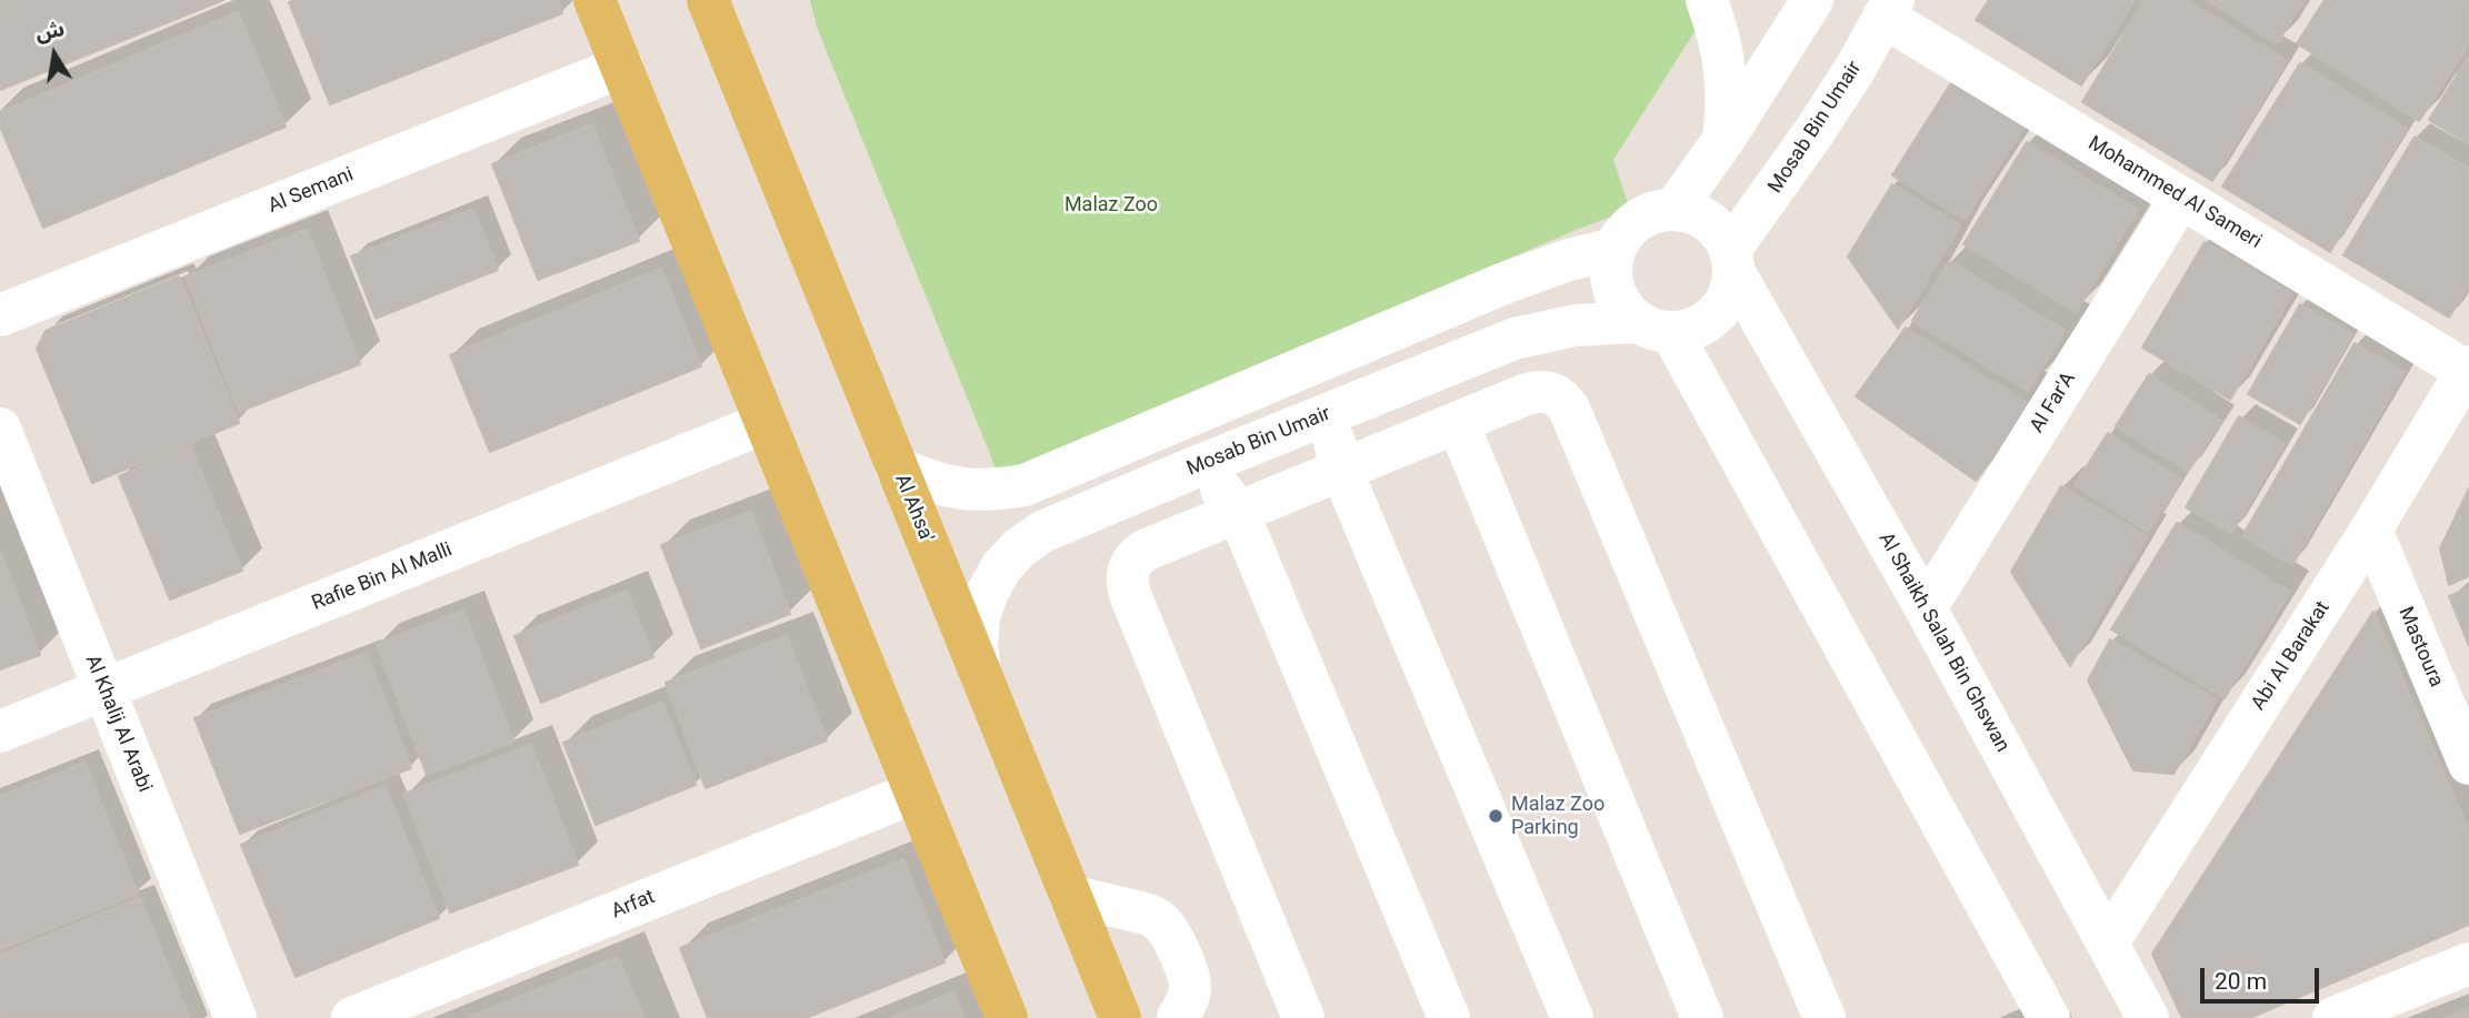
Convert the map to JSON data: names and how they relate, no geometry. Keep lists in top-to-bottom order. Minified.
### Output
{"streets":{"main road":["Al Ahsa'"],"street":["Mosab Bin Umair","Al Semani","Mohammed Al Sameri","Al Far'A","Rafie Bin Al Malli","Al Shaikh Salah Bin Ghswan","Mastoura","Abi Al Barakat","Al Khalij Al Arabi","Arfat"]},"crossings":[["Mosab Bin Umair","Mohammed Al Sameri"],["Mosab Bin Umair","Al Ahsa'"],["Mosab Bin Umair","Al Shaikh Salah Bin Ghswan"],["Mohammed Al Sameri","Al Far'A"],["Mohammed Al Sameri","Abi Al Barakat"],["Al Far'A","Al Shaikh Salah Bin Ghswan"],["Rafie Bin Al Malli","Al Khalij Al Arabi"],["Al Shaikh Salah Bin Ghswan","Abi Al Barakat"],["Mastoura","Abi Al Barakat"]],"parks":["Malaz Zoo"],"places":["Malaz Zoo Parking"],"scale_bar":"20 m","north":"top"}
